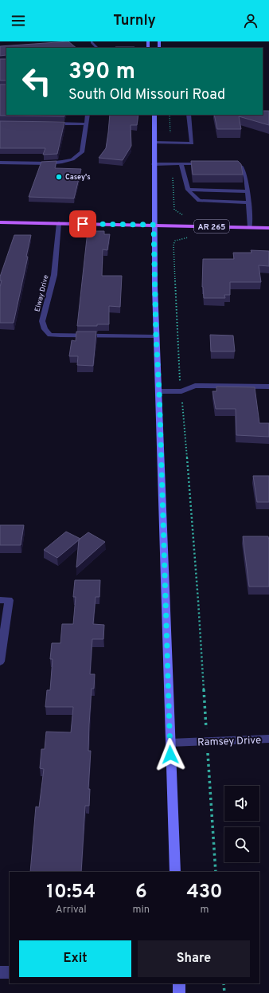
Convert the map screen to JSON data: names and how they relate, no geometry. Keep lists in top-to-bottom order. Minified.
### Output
{"streets":{"main road":["AR 265"],"street":["Elway Drive","Ramsey Drive"]},"crossings":[["AR 265","Elway Drive"]],"places":["Casey's"],"page":{"header":"Turnly","turn":["390 m","South Old Missouri Road"],"eta":["10:54","Arrival","6","min","430","m"],"buttons":["Exit","Share"]}}
